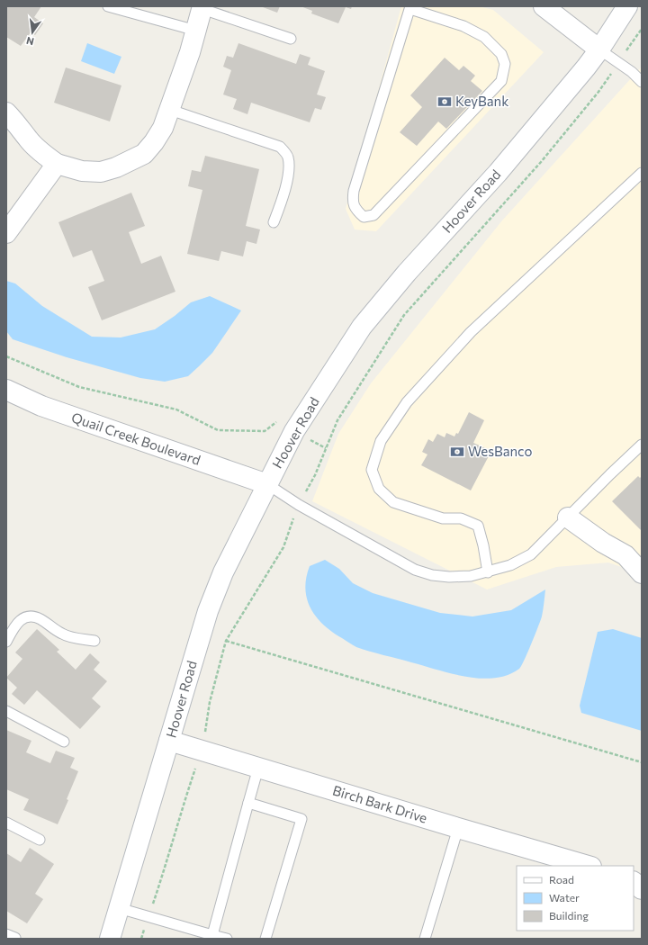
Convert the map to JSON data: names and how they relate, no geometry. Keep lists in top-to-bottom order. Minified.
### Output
{"streets":{"street":["Hoover Road","Quail Creek Boulevard","Birch Bark Drive"]},"crossings":[["Hoover Road","Quail Creek Boulevard"],["Hoover Road","Birch Bark Drive"]],"places":{"bank":["KeyBank","WesBanco"]},"legend":["Road","Water","Building"],"north":"bottom"}
